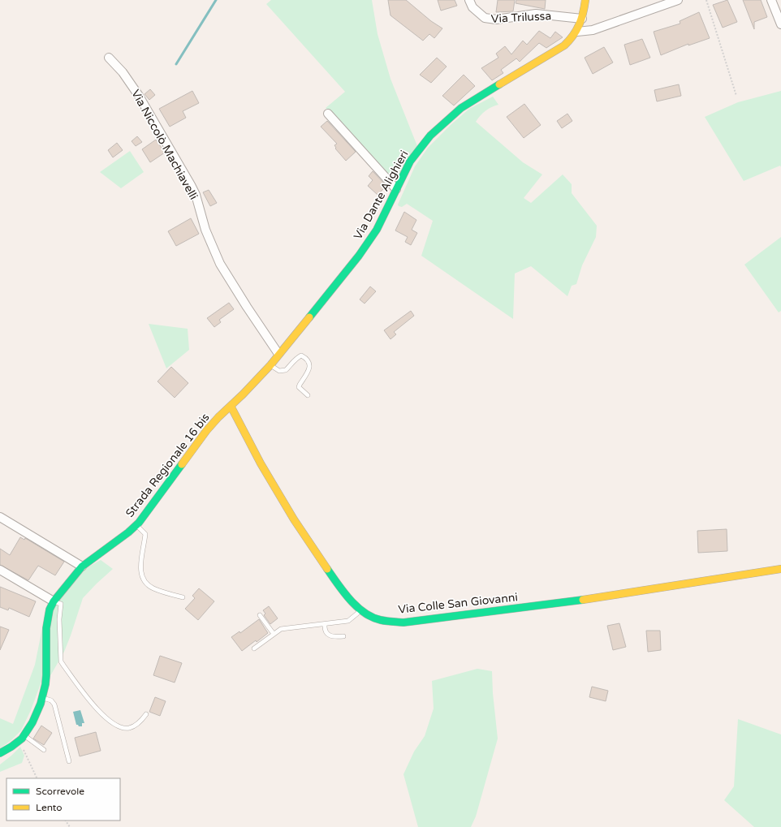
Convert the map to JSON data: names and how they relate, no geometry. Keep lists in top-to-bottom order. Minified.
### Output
{"streets":{"main road":["Via Dante Alighieri","Strada Regionale 16 bis","Via Colle San Giovanni"],"street":["Via Trilussa","Via Niccolò Machiavelli"]},"crossings":[["Via Trilussa","Via Dante Alighieri"],["Via Niccolò Machiavelli","Strada Regionale 16 bis"],["Via Dante Alighieri","Strada Regionale 16 bis"],["Strada Regionale 16 bis","Via Colle San Giovanni"]],"legend":["Scorrevole","Lento"]}
